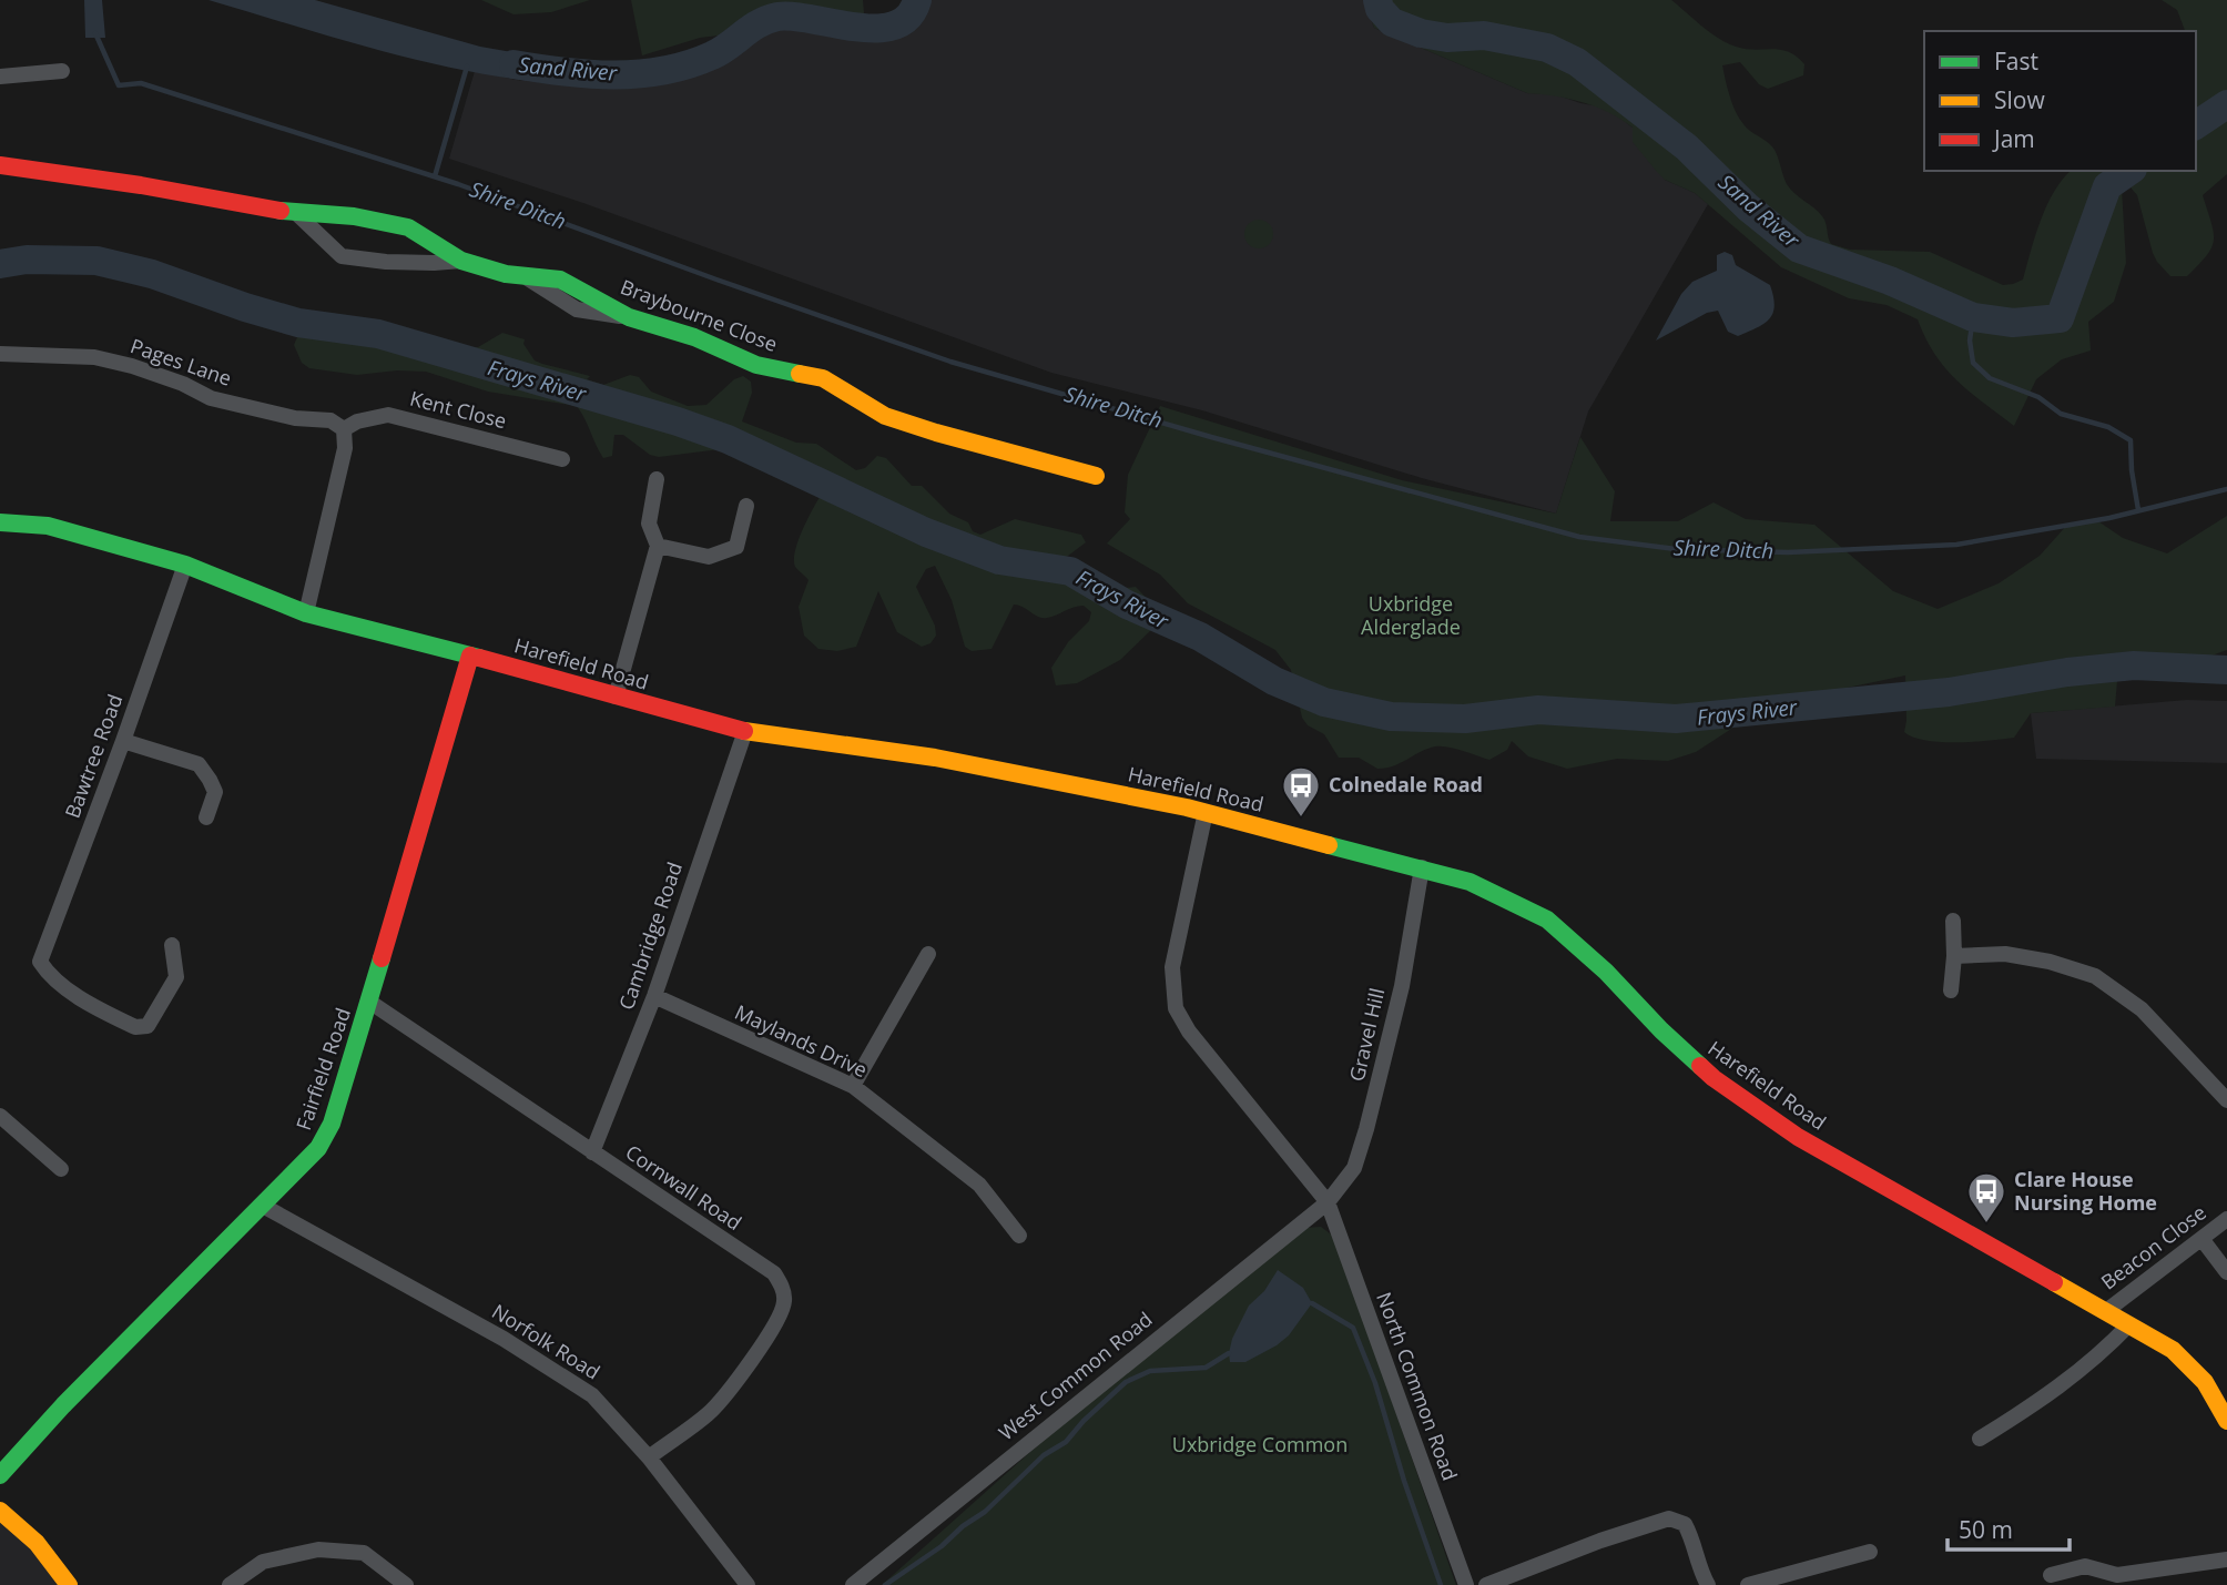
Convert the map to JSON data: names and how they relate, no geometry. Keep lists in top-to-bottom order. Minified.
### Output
{"streets":{"main road":["Braybourne Close","Harefield Road","Fairfield Road"],"street":["Pages Lane","Kent Close","Bawtree Road","Cambridge Road","Gravel Hill","Maylands Drive","Cornwall Road","Beacon Close","Norfolk Road","West Common Road","North Common Road"]},"crossings":[["Pages Lane","Kent Close"],["Harefield Road","Bawtree Road"],["Harefield Road","Cambridge Road"],["Harefield Road","Gravel Hill"],["Harefield Road","Fairfield Road"],["Harefield Road","Beacon Close"],["Cambridge Road","Maylands Drive"],["Cambridge Road","Cornwall Road"],["Gravel Hill","West Common Road"],["Gravel Hill","North Common Road"],["Fairfield Road","Cornwall Road"],["Fairfield Road","Norfolk Road"],["Cornwall Road","Norfolk Road"],["West Common Road","North Common Road"]],"water":["Sand River","Shire Ditch","Frays River"],"parks":["Uxbridge Alderglade","Uxbridge Common"],"places":{"bus stop":["Colnedale Road","Clare House Nursing Home"]},"legend":["Fast","Slow","Jam"],"scale_bar":"50 m"}
